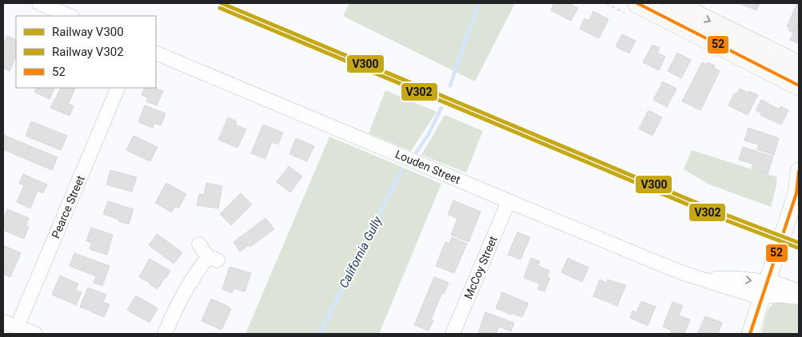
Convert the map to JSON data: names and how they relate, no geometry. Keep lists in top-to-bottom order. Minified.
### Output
{"streets":{"street":["Louden Street","Pearce Street","McCoy Street"]},"crossings":[["Louden Street","McCoy Street"]],"water":["California Gully"],"lines":["rail line V300","transit line 52","rail line V302"],"legend":["Railway V300","Railway V302","52"]}
